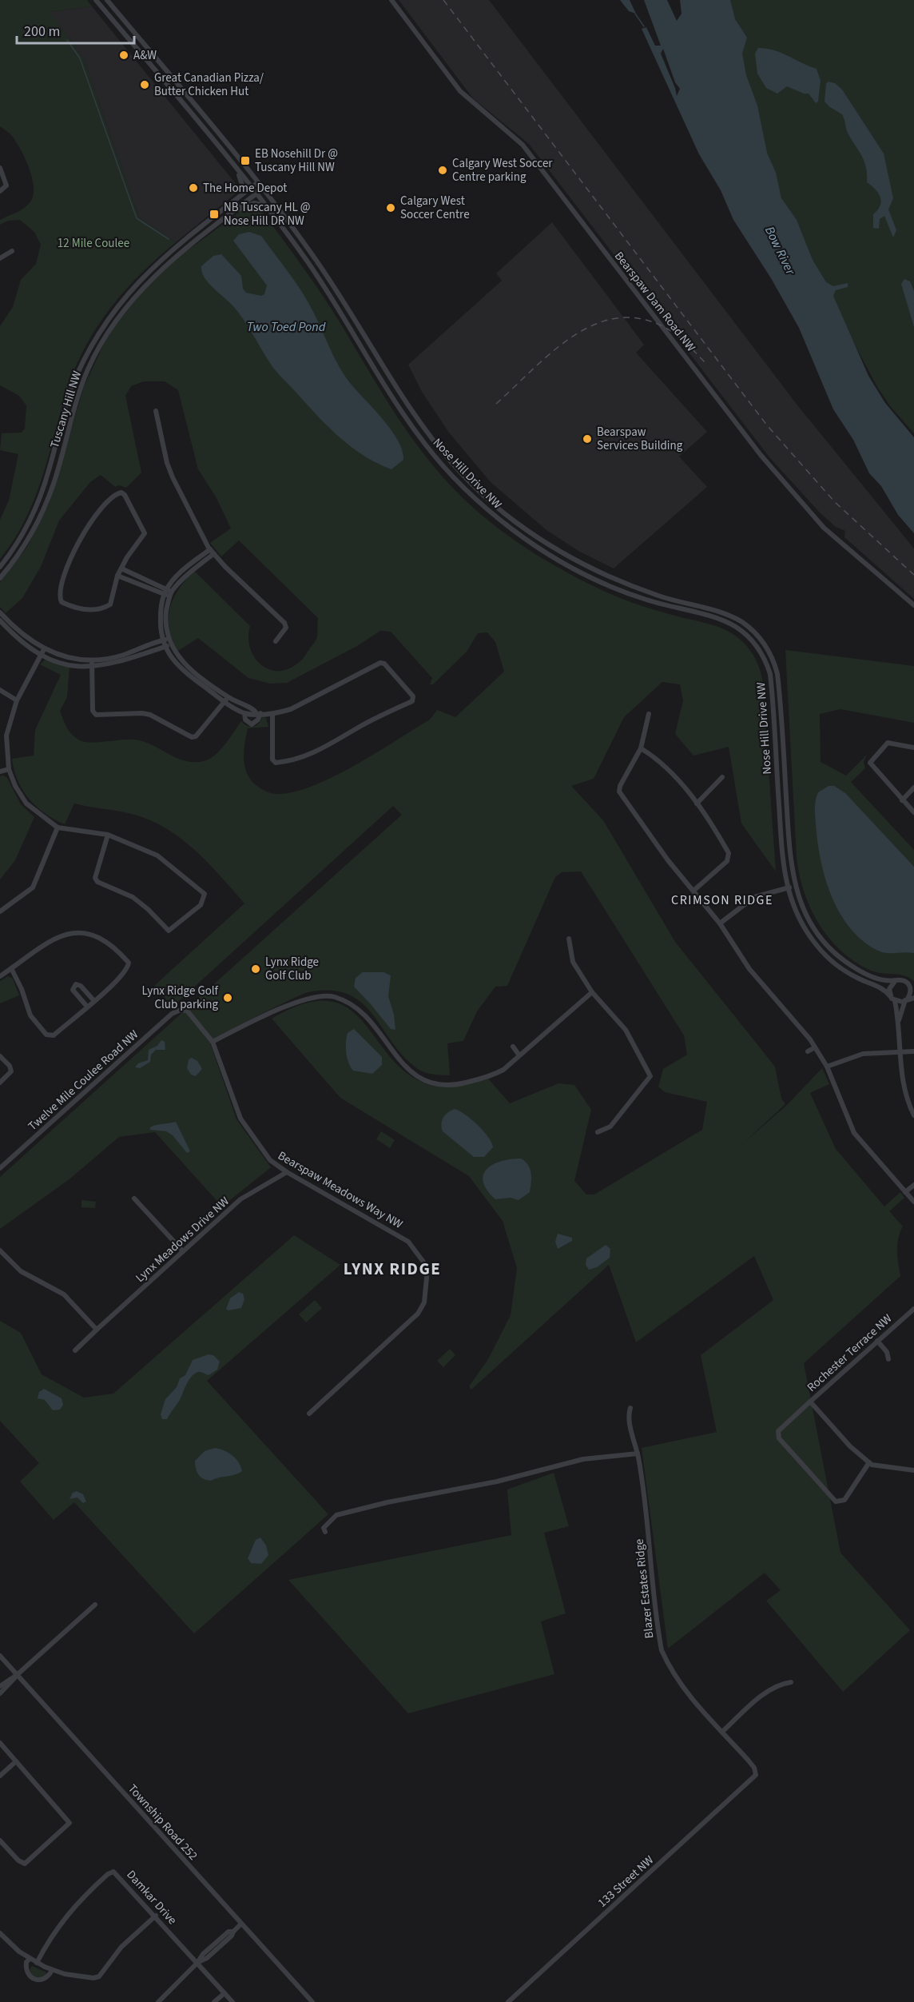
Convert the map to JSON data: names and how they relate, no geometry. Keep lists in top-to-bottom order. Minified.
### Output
{"streets":{"street":["Bearspaw Dam Road NW","Tuscany Hill NW","Nose Hill Drive NW","Twelve Mile Coulee Road NW","Bearspaw Meadows Way NW","Lynx Meadows Drive NW","Rochester Terrace NW","Blazer Estates Ridge","Township Road 252","133 Street NW","Damkar Drive"]},"crossings":[["Tuscany Hill NW","Nose Hill Drive NW"],["Twelve Mile Coulee Road NW","Bearspaw Meadows Way NW"],["Bearspaw Meadows Way NW","Lynx Meadows Drive NW"],["Blazer Estates Ridge","133 Street NW"]],"districts":["CRIMSON RIDGE","LYNX RIDGE"],"water":["Bow River","Two Toed Pond"],"parks":["12 Mile Coulee"],"places":{"other":["A&W","Great Canadian Pizza/ Butter Chicken Hut","Calgary West Soccer Centre parking","The Home Depot","Calgary West Soccer Centre","Bearspaw Services Building","Lynx Ridge Golf Club","Lynx Ridge Golf Club parking"],"transit":["EB Nosehill Dr @ Tuscany Hill NW","NB Tuscany HL @ Nose Hill DR NW"]},"scale_bar":"200 m"}
